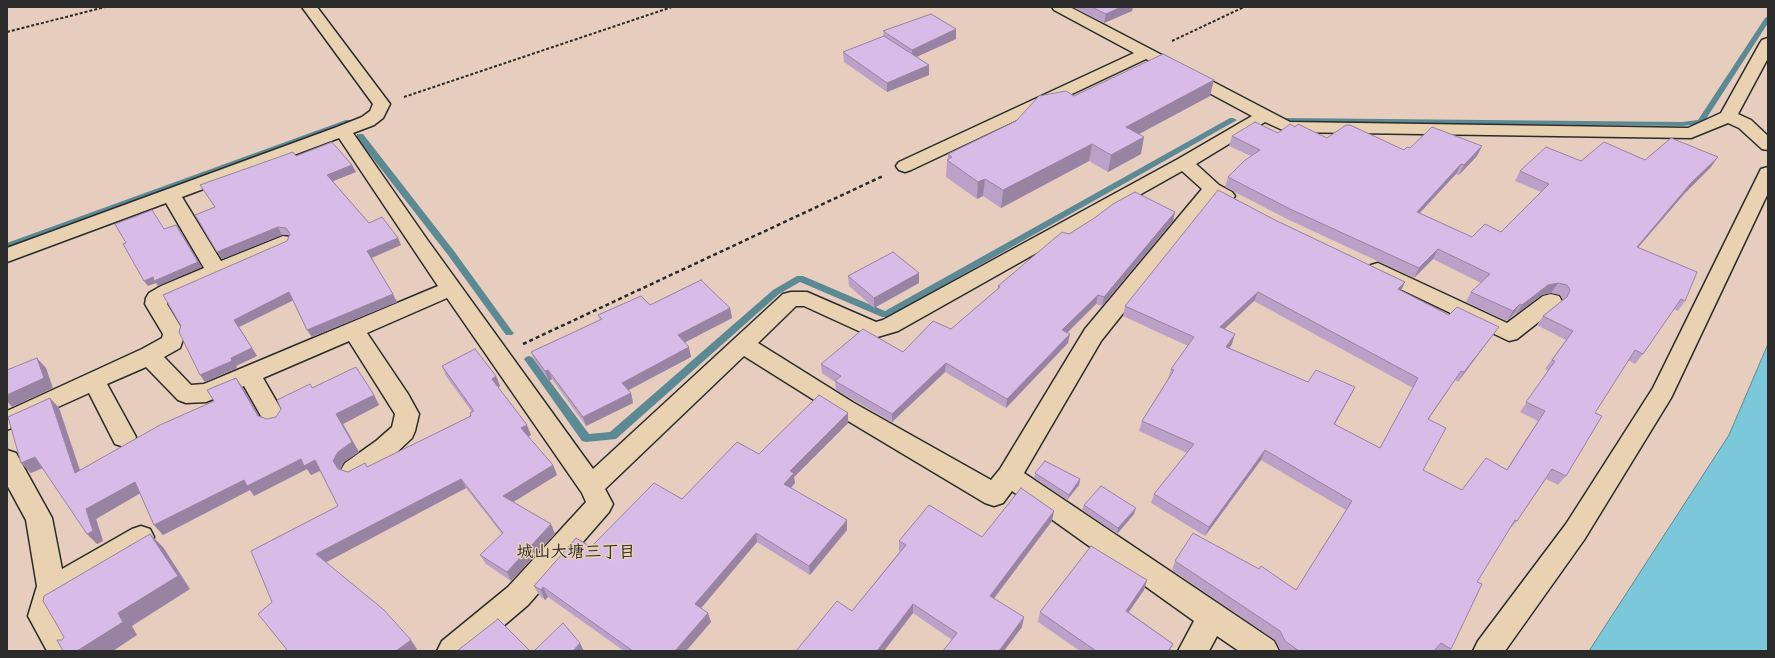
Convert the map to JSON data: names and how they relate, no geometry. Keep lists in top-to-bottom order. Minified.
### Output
{"districts":["城山大塘三丁目"]}
